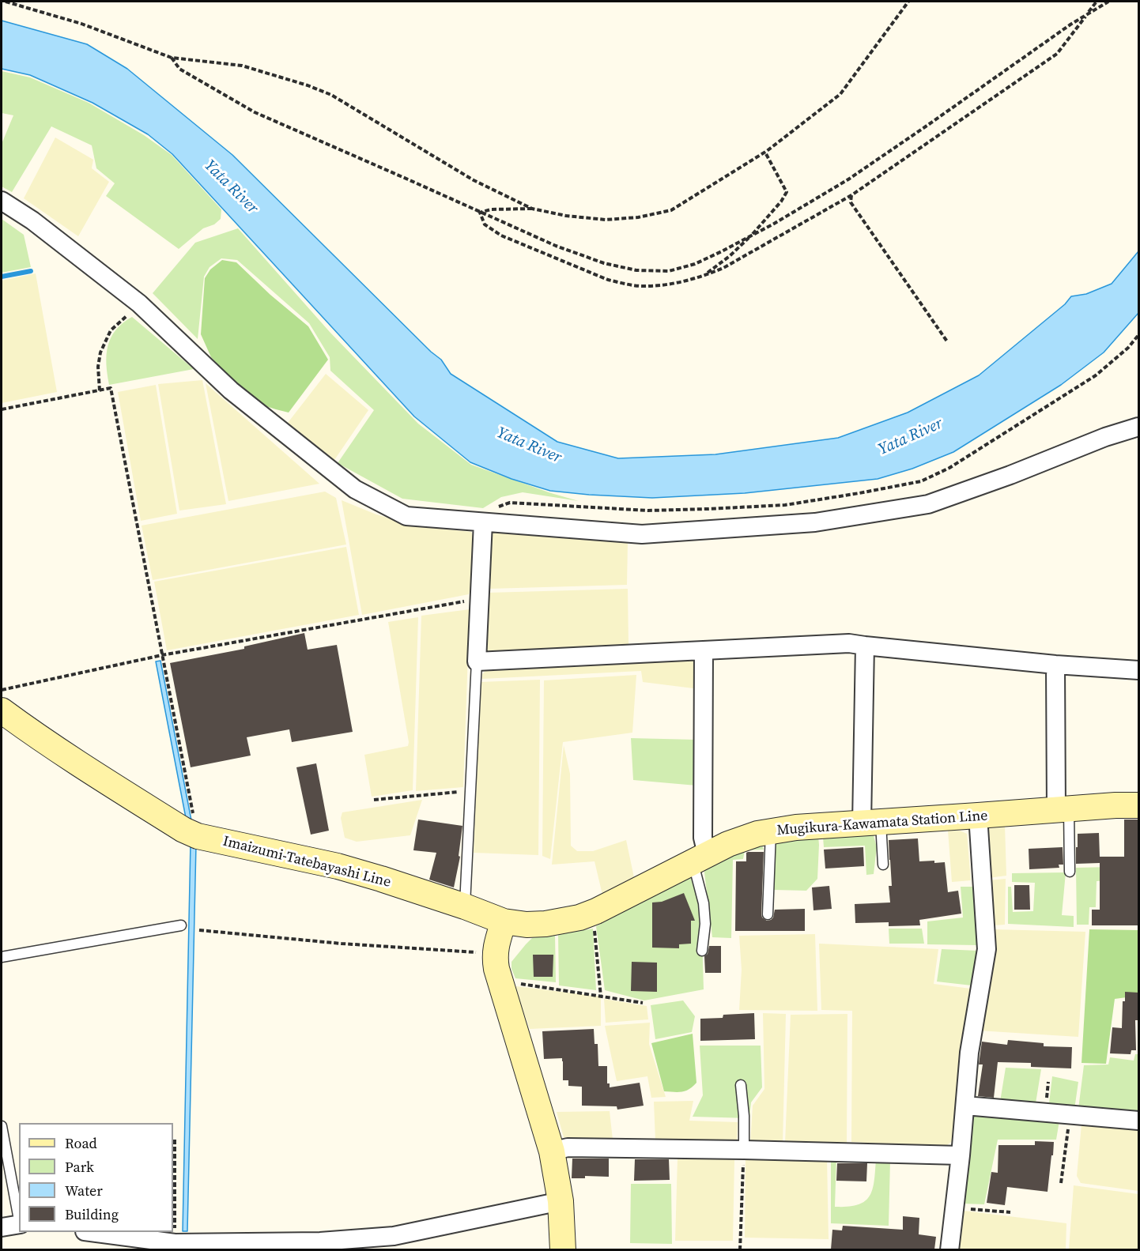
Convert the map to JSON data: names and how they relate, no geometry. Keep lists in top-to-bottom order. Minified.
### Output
{"streets":{"main road":["Mugikura-Kawamata Station Line","Imaizumi-Tatebayashi Line"]},"crossings":[["Mugikura-Kawamata Station Line","Imaizumi-Tatebayashi Line"]],"water":["Yata River"],"legend":["Road","Park","Water","Building"]}
